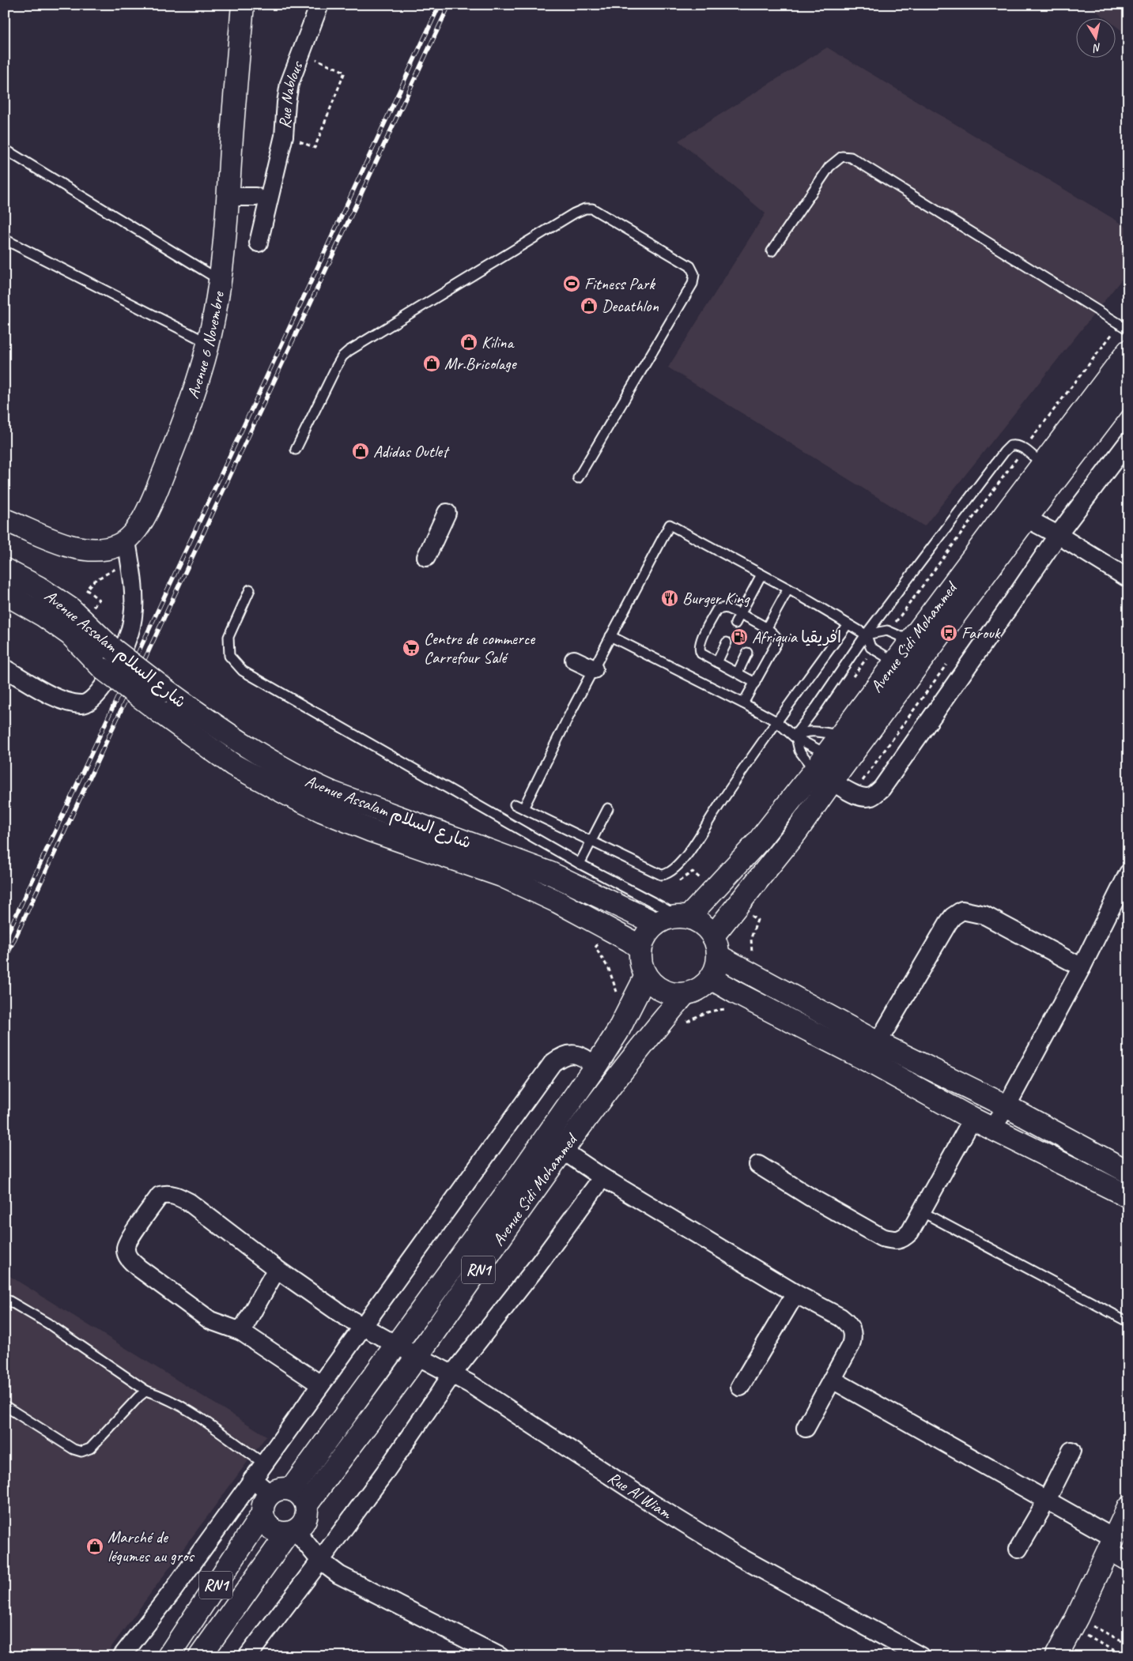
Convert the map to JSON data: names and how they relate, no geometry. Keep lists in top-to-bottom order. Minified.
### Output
{"streets":{"main road":["Avenue 6 Novembre","Avenue Sidi Mohammed","Avenue Assalam شارع السلام","RN1"],"street":["Rue Nablous","Rue Al Wiam"]},"crossings":[["Avenue Sidi Mohammed","Avenue Assalam شارع السلام"],["Avenue Sidi Mohammed","RN1"],["Avenue Sidi Mohammed","Rue Al Wiam"],["Avenue Assalam شارع السلام","RN1"]],"places":{"sports":["Fitness Park"],"shop":["Decathlon","Kilina","Mr.Bricolage","Adidas Outlet","Marché de légumes au gros"],"restaurant":["Burger King"],"bus stop":["Farouk"],"fuel station":["Afriquia افريقيا"],"supermarket":["Centre de commerce Carrefour Salé"]},"north":"bottom"}
